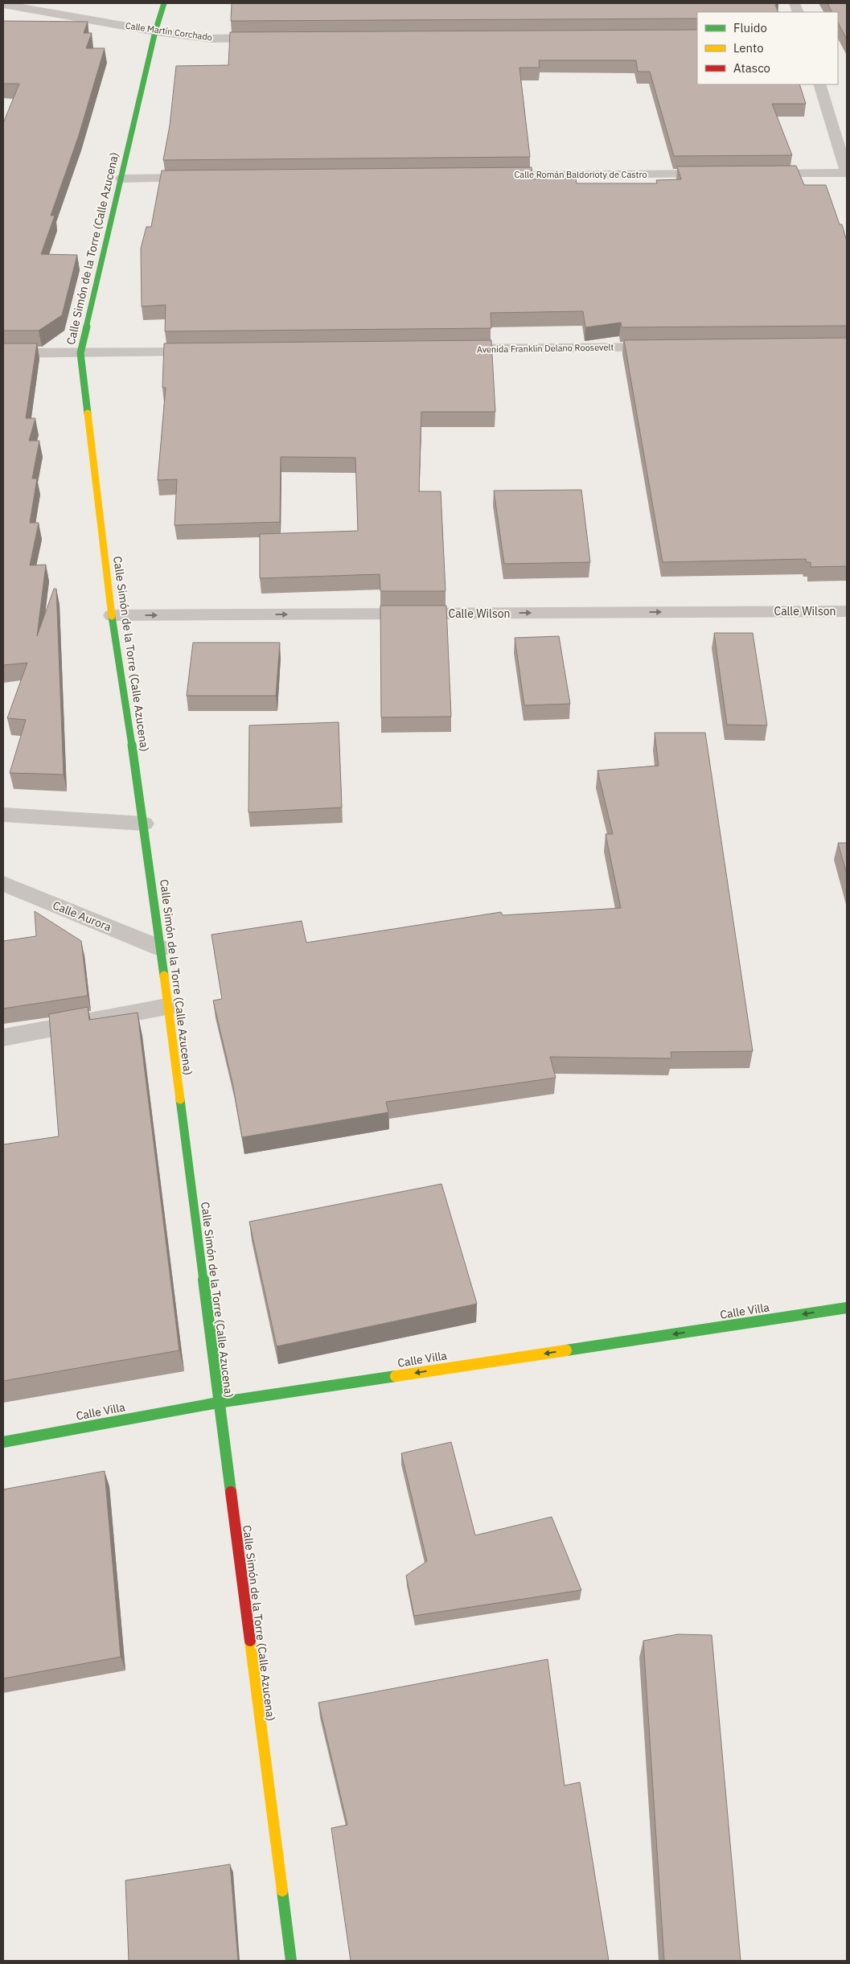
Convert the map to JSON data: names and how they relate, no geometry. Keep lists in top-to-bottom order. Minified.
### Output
{"streets":{"street":["Calle Martín Corchado","Calle Román Baldorioty de Castro","Calle Simón de la Torre (Calle Azucena)","Avenida Franklin Delano Roosevelt","Calle Wilson","Calle Aurora","Calle Villa"]},"crossings":[["Calle Martín Corchado","Calle Simón de la Torre (Calle Azucena)"],["Calle Simón de la Torre (Calle Azucena)","Calle Wilson"],["Calle Simón de la Torre (Calle Azucena)","Calle Aurora"],["Calle Simón de la Torre (Calle Azucena)","Calle Villa"]],"one_way":["Calle Wilson","Calle Villa"],"legend":["Fluido","Lento","Atasco"]}
